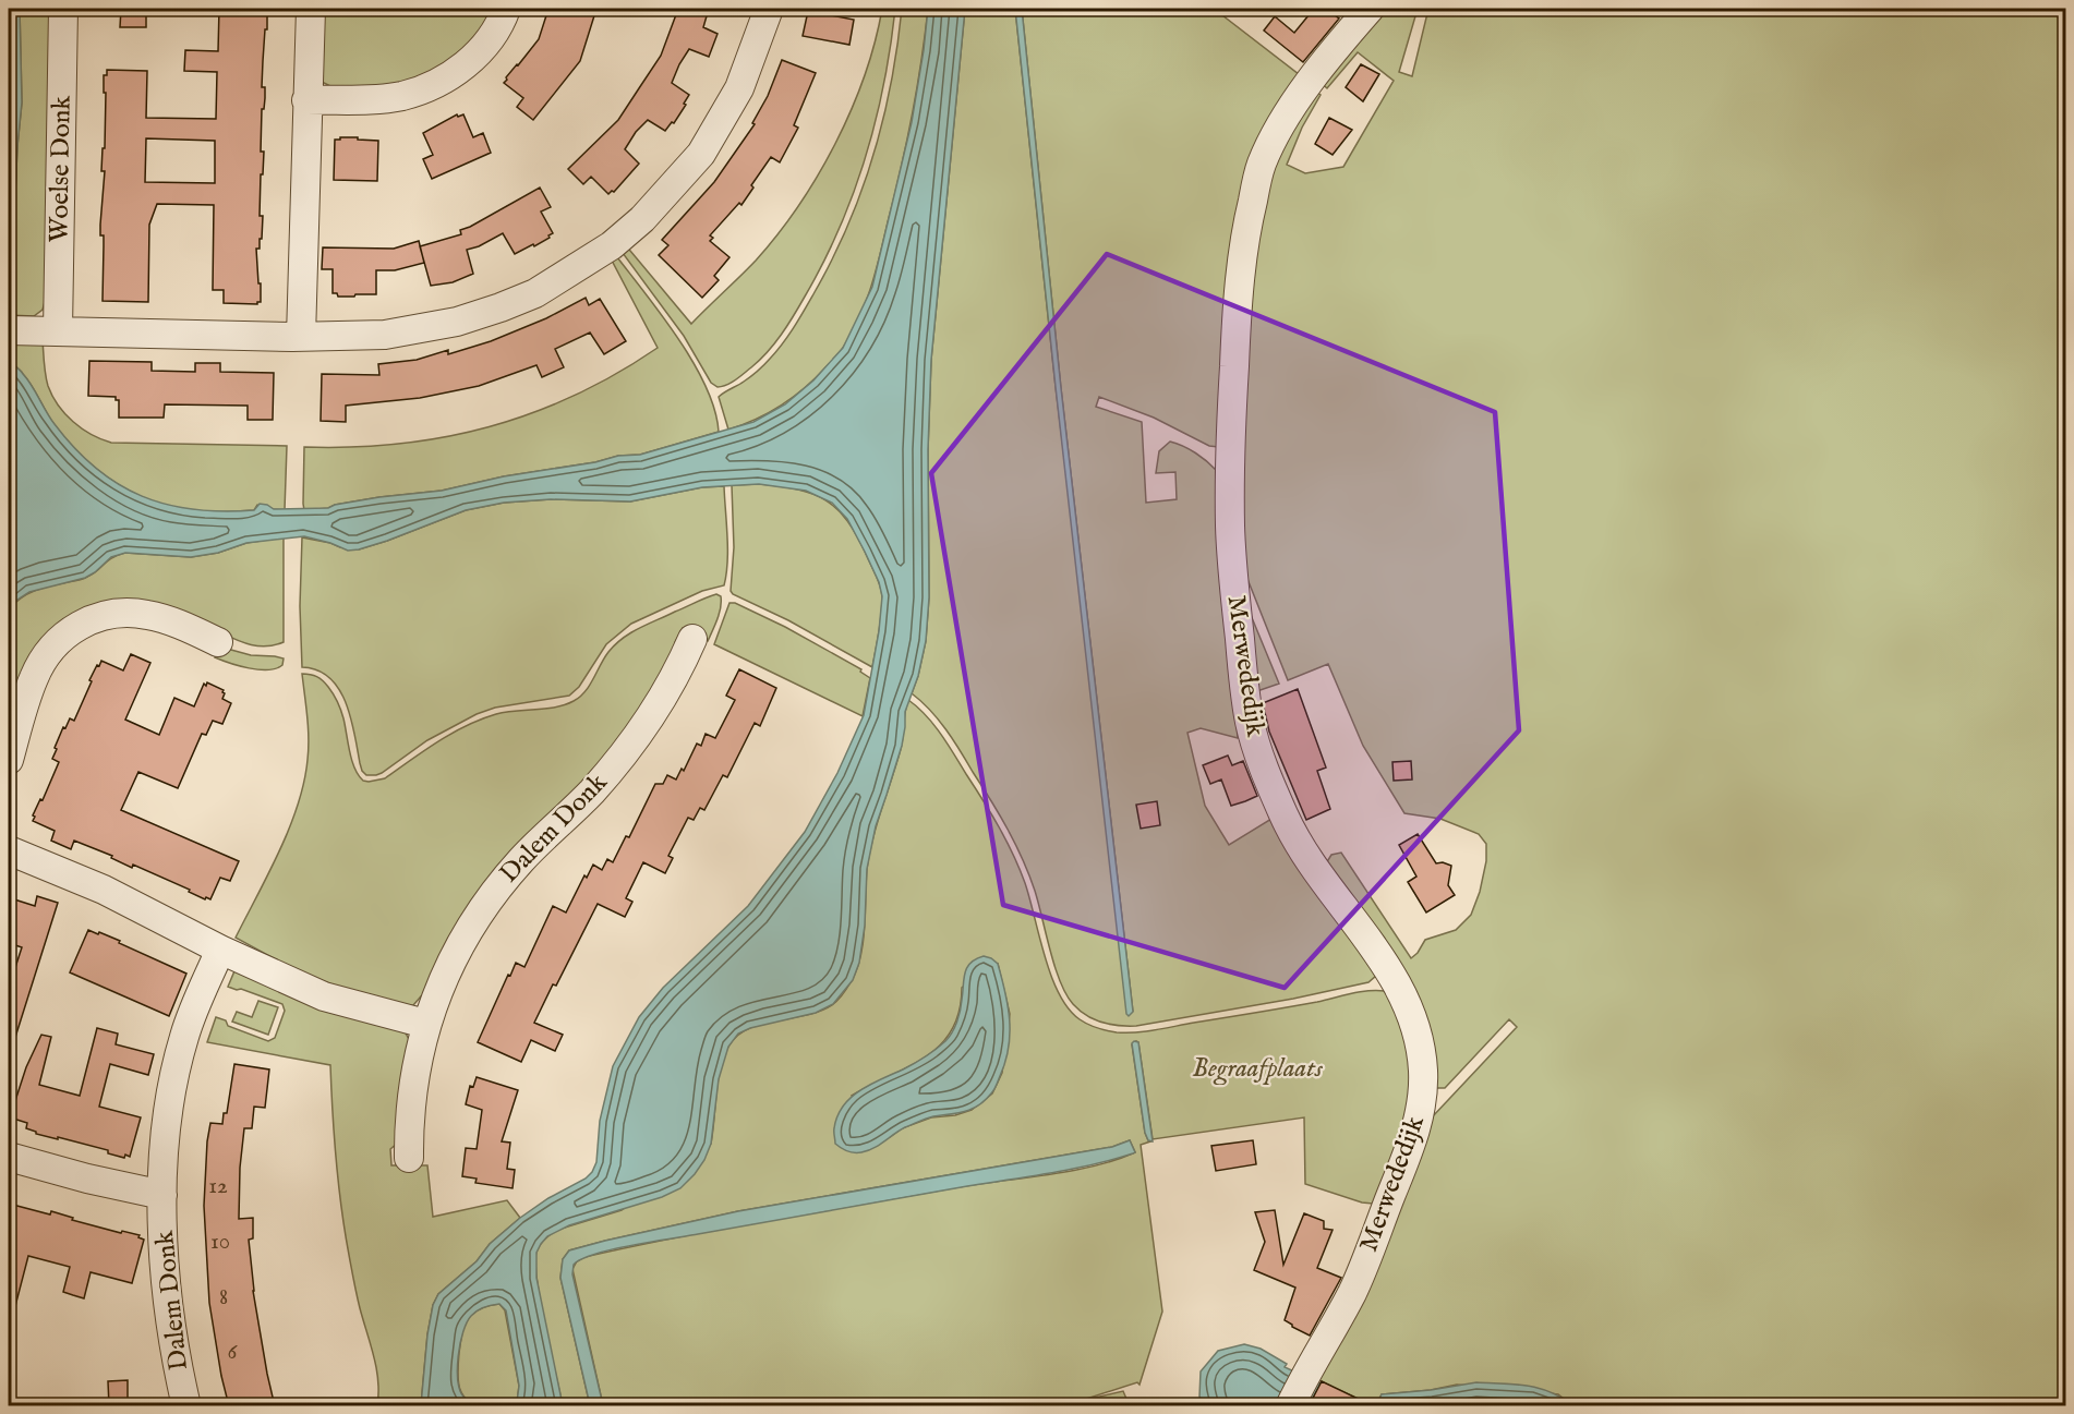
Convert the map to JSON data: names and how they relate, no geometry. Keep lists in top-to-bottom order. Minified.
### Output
{"streets":{"street":["Woelse Donk","Merwededijk","Dalem Donk"]},"parks":["Begraafplaats"],"house_numbers":["12","10","8","6"]}
